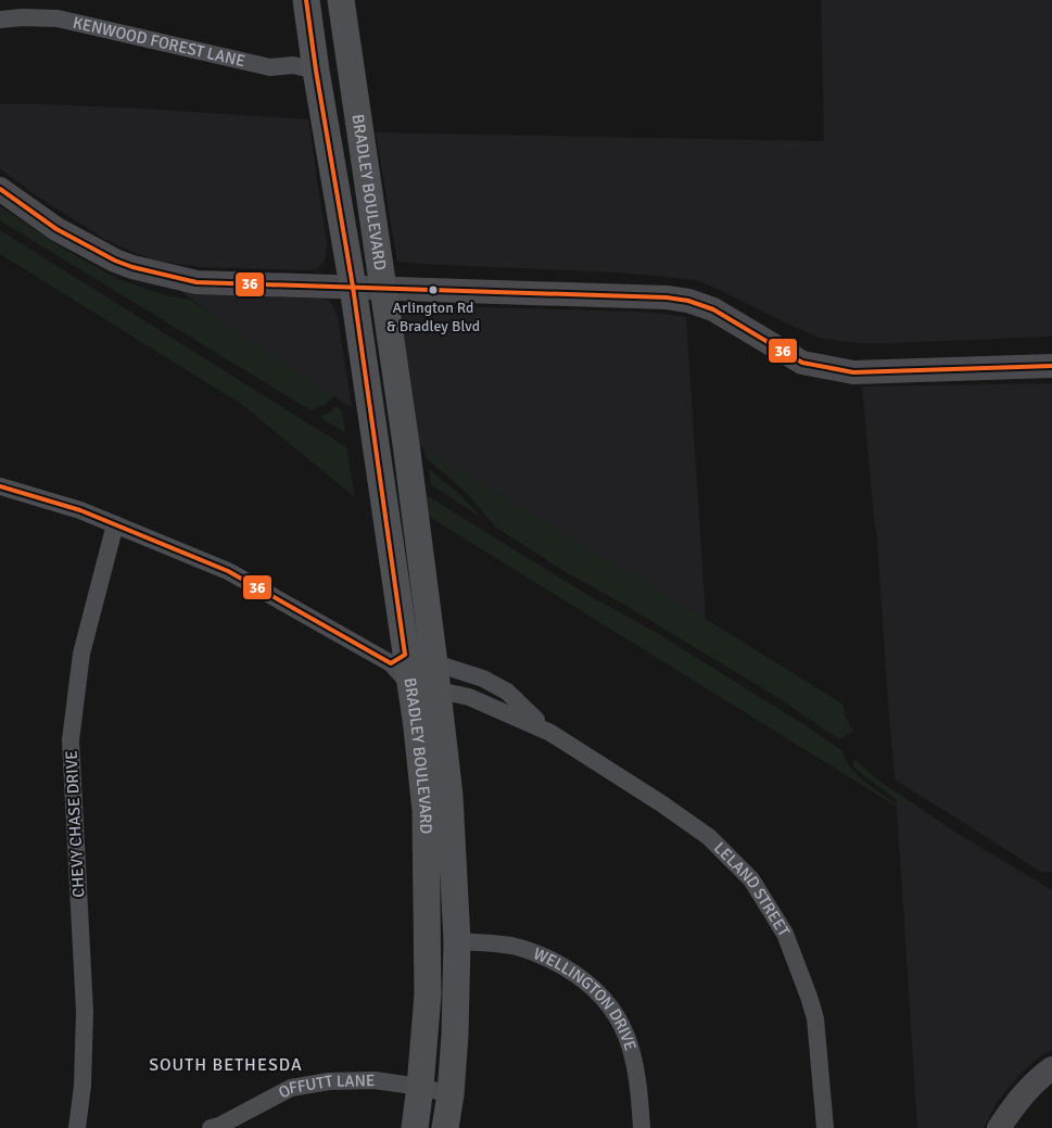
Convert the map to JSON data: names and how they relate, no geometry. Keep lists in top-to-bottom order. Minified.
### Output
{"streets":{"main road":["BRADLEY BOULEVARD"],"street":["KENWOOD FOREST LANE","CHEVY CHASE DRIVE","LELAND STREET","WELLINGTON DRIVE","OFFUTT LANE"]},"crossings":[["KENWOOD FOREST LANE","BRADLEY BOULEVARD"],["BRADLEY BOULEVARD","LELAND STREET"],["BRADLEY BOULEVARD","WELLINGTON DRIVE"],["BRADLEY BOULEVARD","OFFUTT LANE"],["CHEVY CHASE DRIVE","LELAND STREET"]],"districts":["SOUTH BETHESDA"],"places":["Arlington Rd & Bradley Blvd"],"lines":["transit line 36"]}
